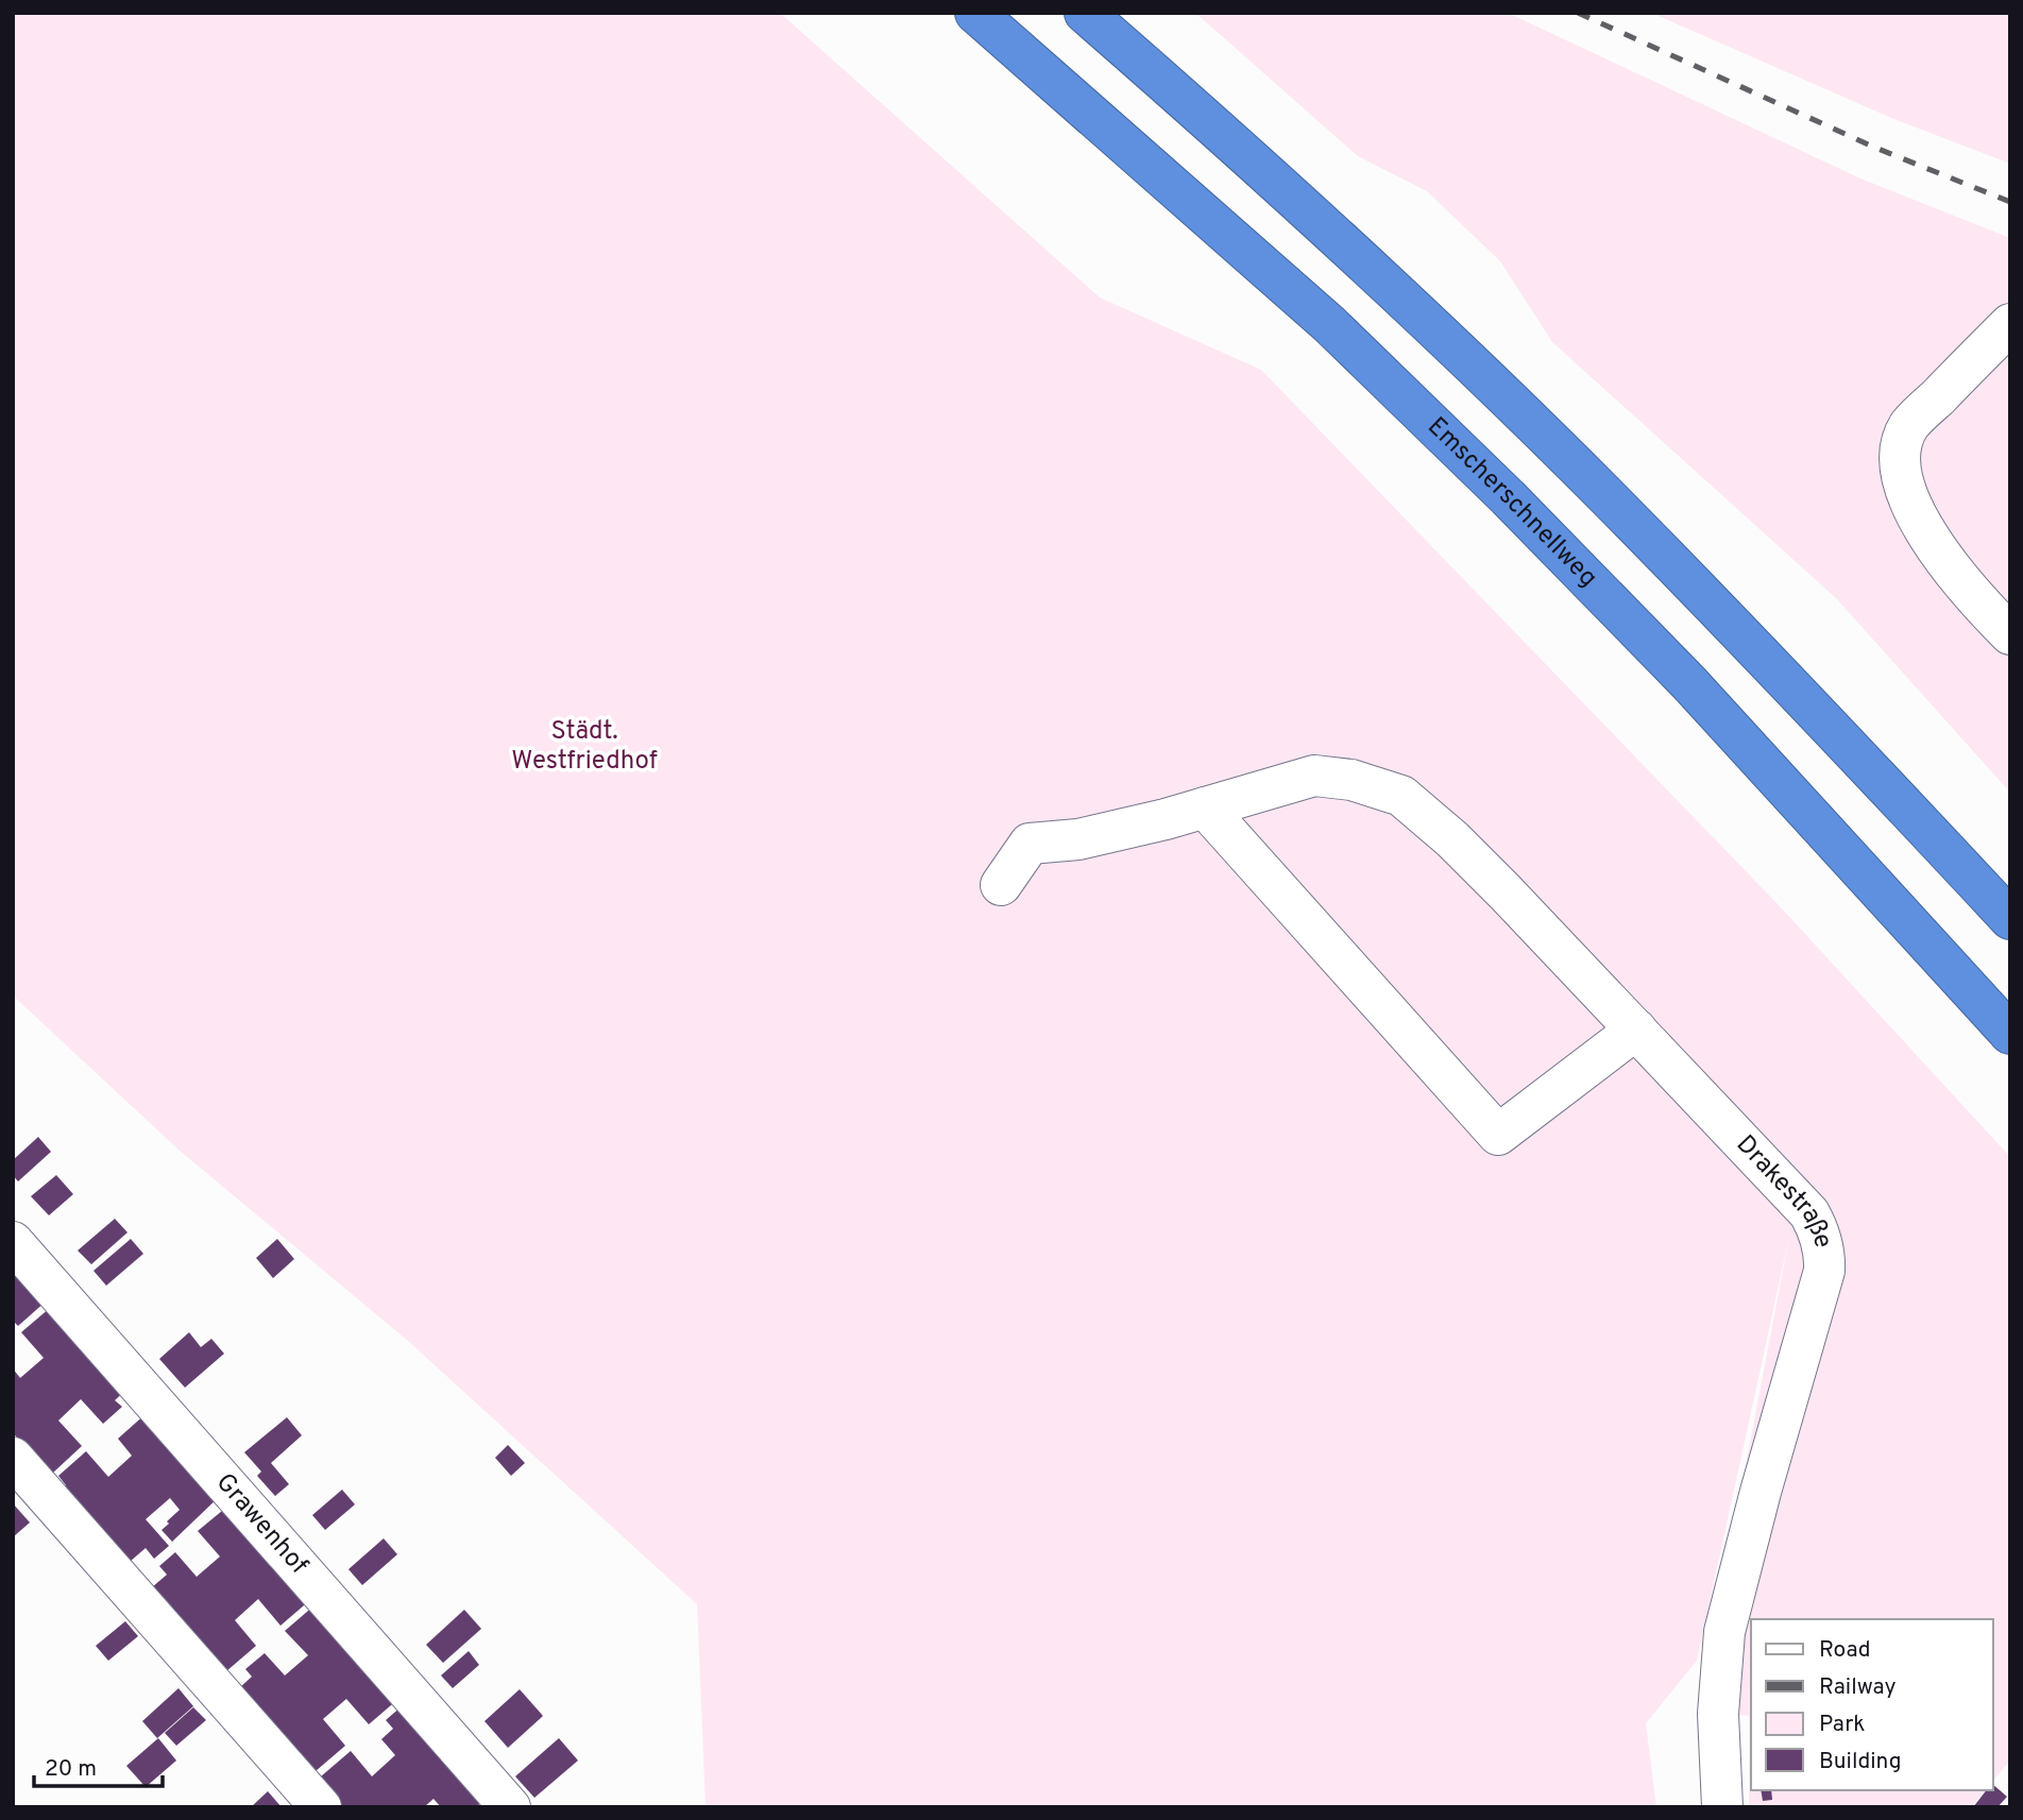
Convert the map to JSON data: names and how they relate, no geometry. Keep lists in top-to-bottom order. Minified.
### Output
{"streets":{"highway":["Emscherschnellweg"],"street":["Drakestraße","Grawenhof"]},"parks":["Städt. Westfriedhof"],"legend":["Road","Railway","Park","Building"],"scale_bar":"20 m"}
